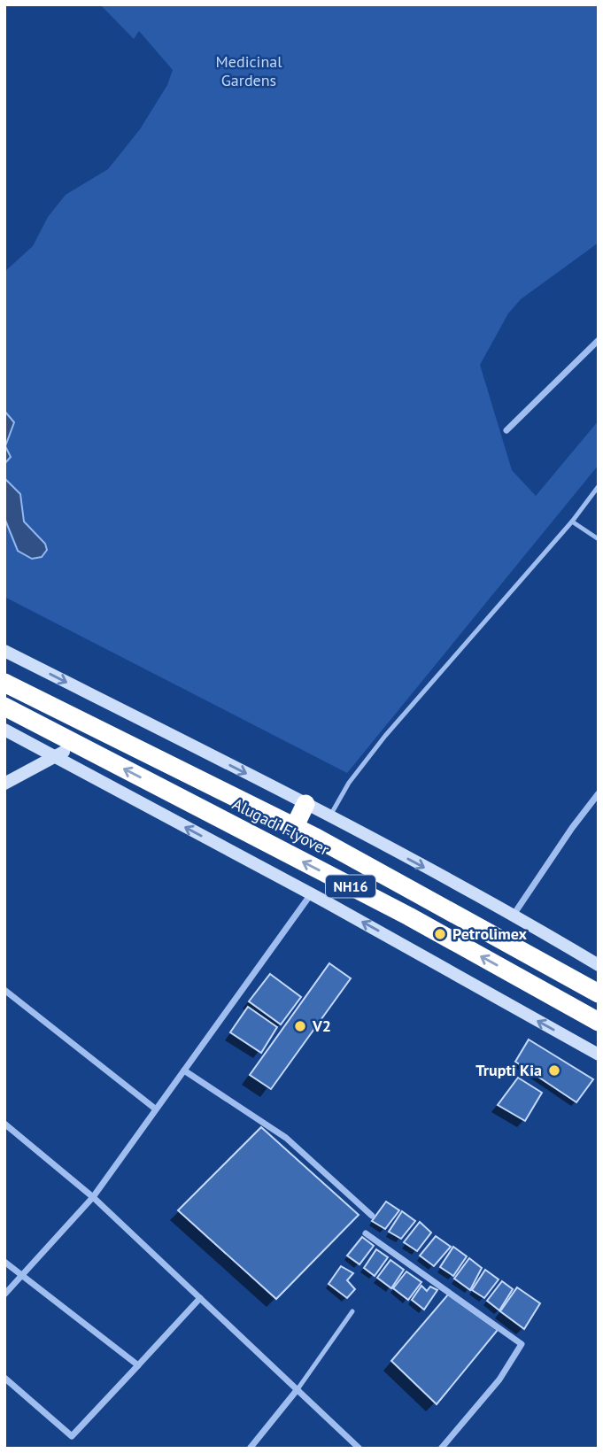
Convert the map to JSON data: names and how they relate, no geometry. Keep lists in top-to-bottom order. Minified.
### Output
{"streets":{"highway":["Alugadi Flyover","NH16"]},"crossings":[["Alugadi Flyover","NH16"]],"parks":["Medicinal Gardens"],"places":["Petrolimex","V2","Trupti Kia"]}
